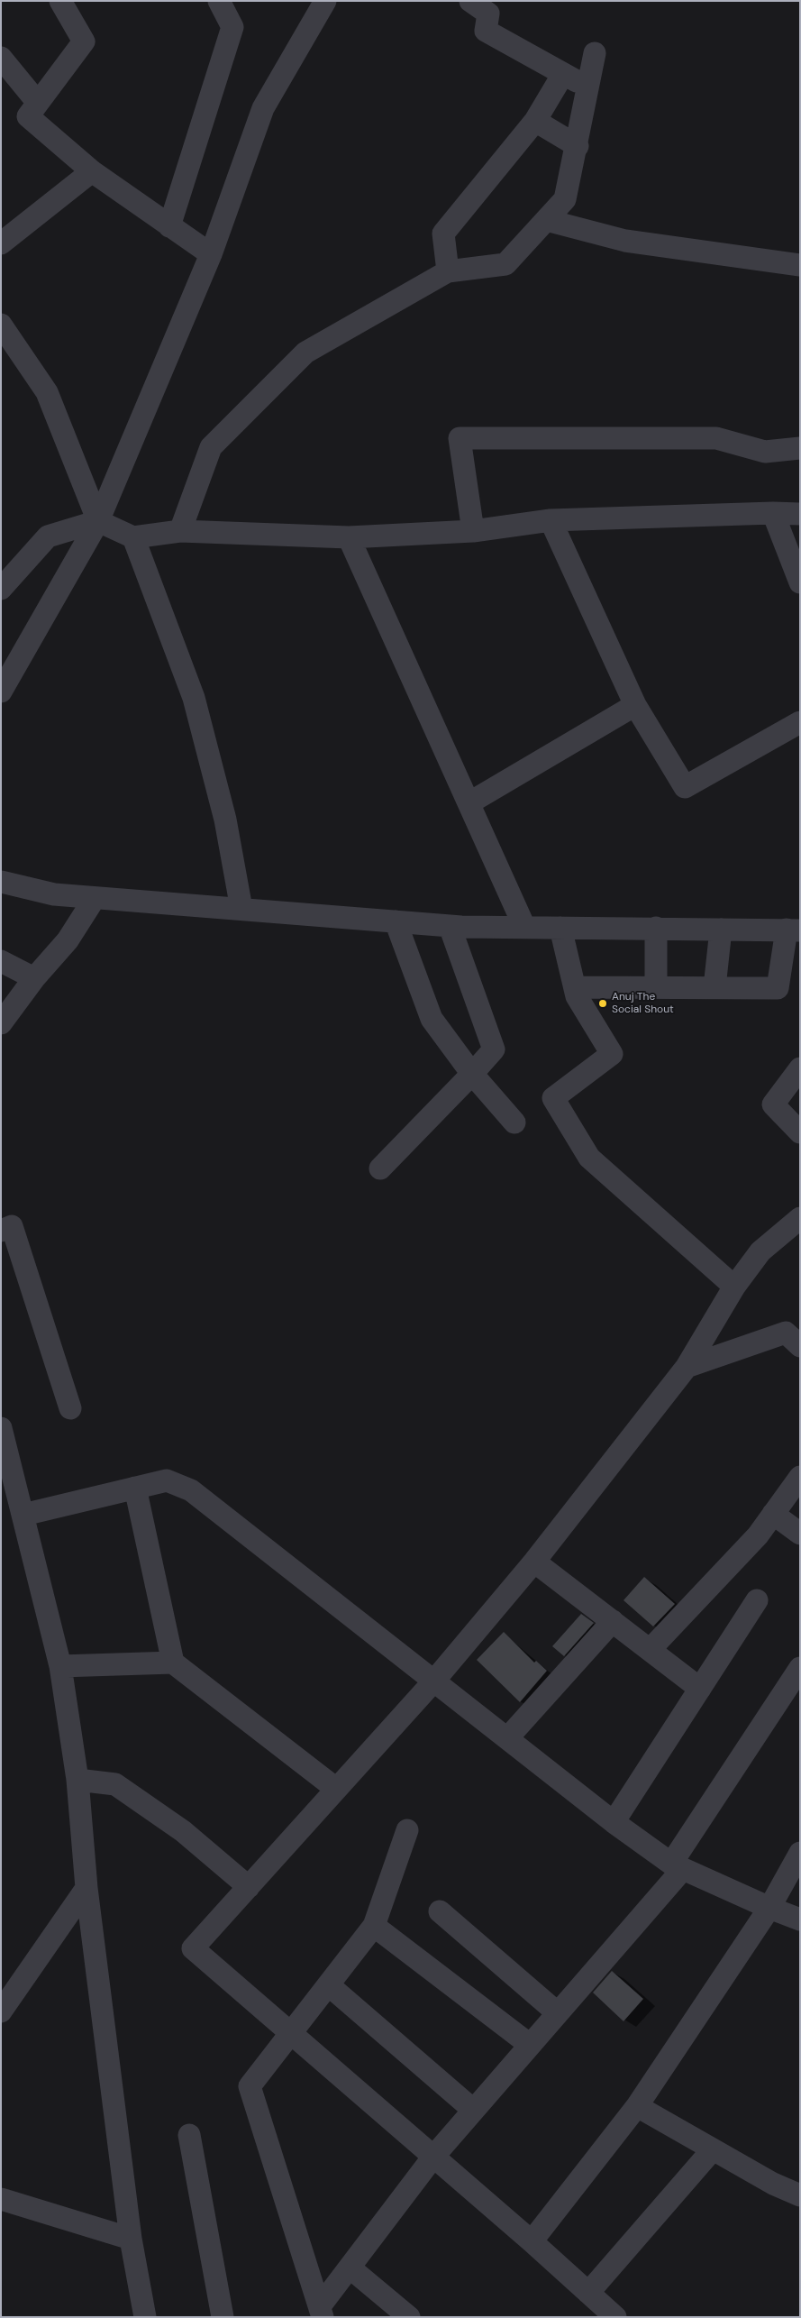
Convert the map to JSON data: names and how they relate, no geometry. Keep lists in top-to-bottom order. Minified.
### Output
{"places":["Anuj The Social Shout"]}
